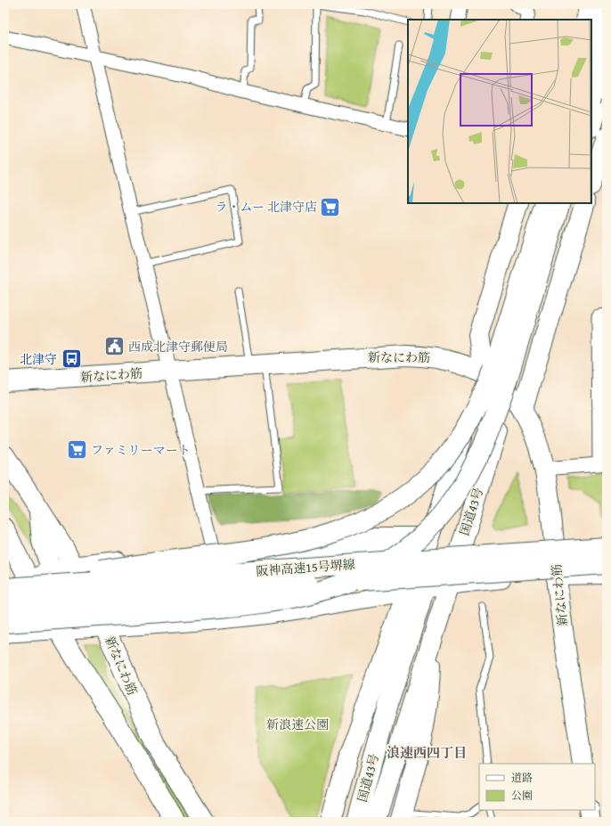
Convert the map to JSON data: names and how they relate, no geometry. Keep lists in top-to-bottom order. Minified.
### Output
{"streets":{"main road":["新なにわ筋","国道43号","阪神高速15号堺線"]},"crossings":[["新なにわ筋","国道43号"]],"districts":["浪速西四丁目"],"parks":["新浪速公園"],"places":{"supermarket":["ラ・ムー 北津守店","ファミリーマート"],"public building":["西成北津守郵便局"],"bus stop":["北津守"]},"legend":["道路","公園"]}
